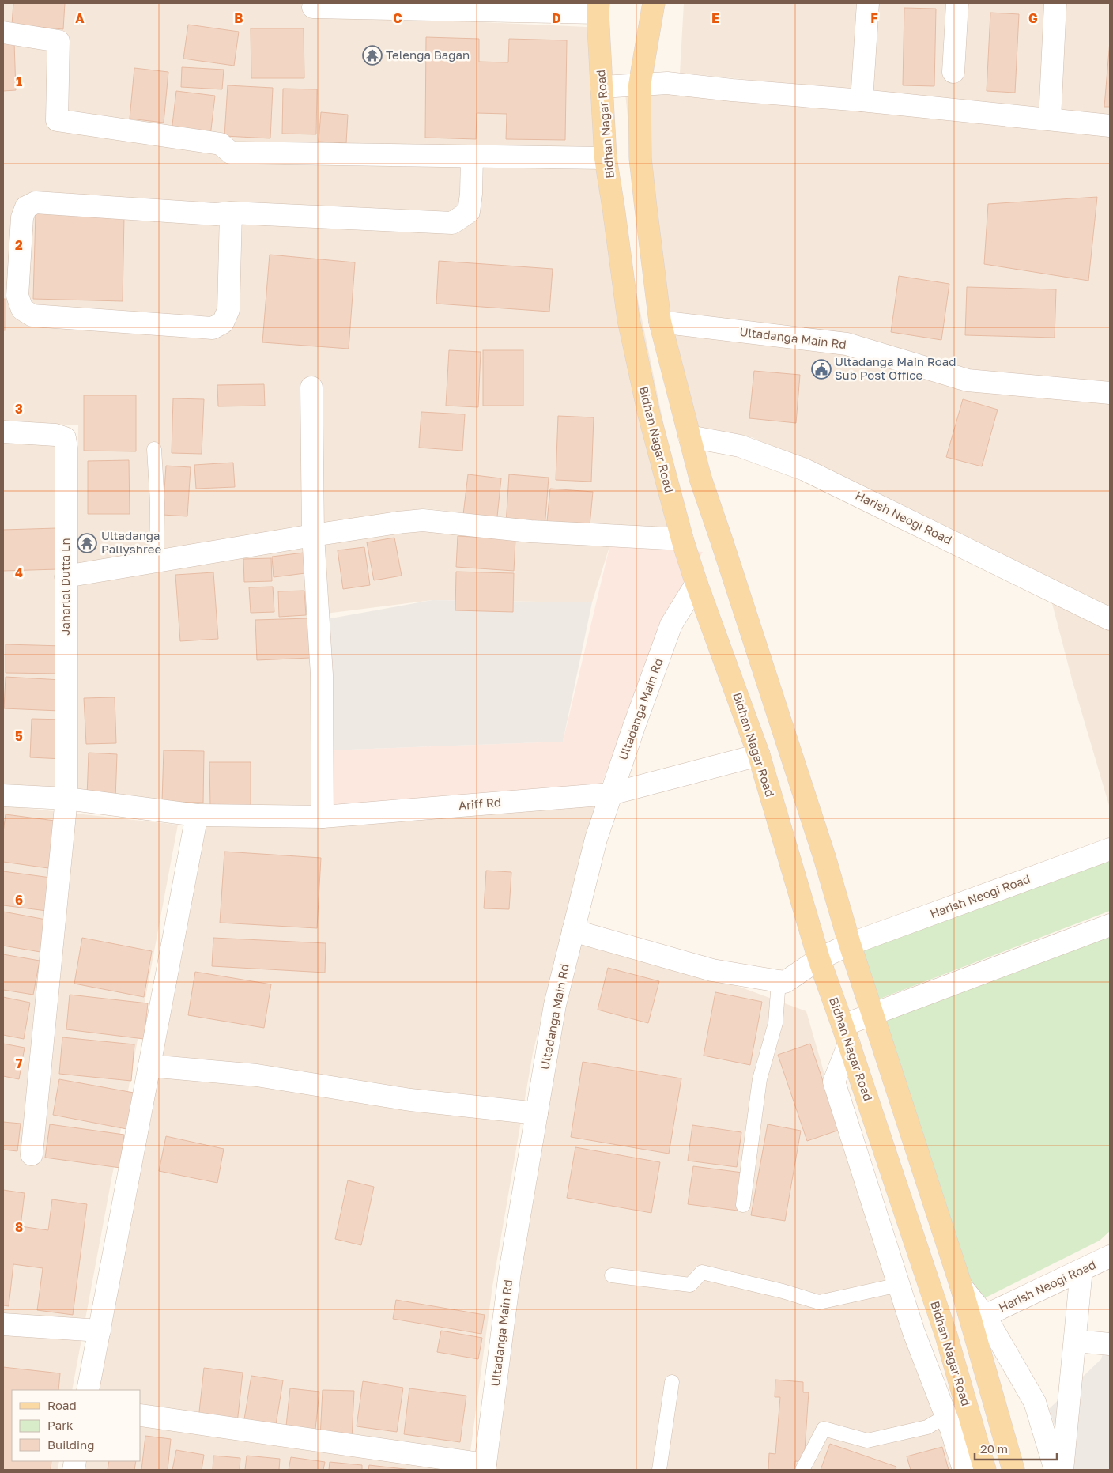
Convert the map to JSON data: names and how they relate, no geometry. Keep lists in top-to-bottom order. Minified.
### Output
{"streets":{"main road":["Bidhan Nagar Road"],"street":["Ultadanga Main Rd","Harish Neogi Road","Jaharlal Dutta Ln","Ariff Rd"]},"crossings":[["Bidhan Nagar Road","Ultadanga Main Rd"],["Bidhan Nagar Road","Harish Neogi Road"],["Bidhan Nagar Road","Ariff Rd"],["Ultadanga Main Rd","Ariff Rd"],["Jaharlal Dutta Ln","Ariff Rd"]],"places":{"temple":["Telenga Bagan","Ultadanga Pallyshree"],"public building":["Ultadanga Main Road Sub Post Office"]},"legend":["Road","Park","Building"],"scale_bar":"20 m","grid":{"columns":["A","B","C","D","E","F","G"],"rows":["1","2","3","4","5","6","7","8"]}}
